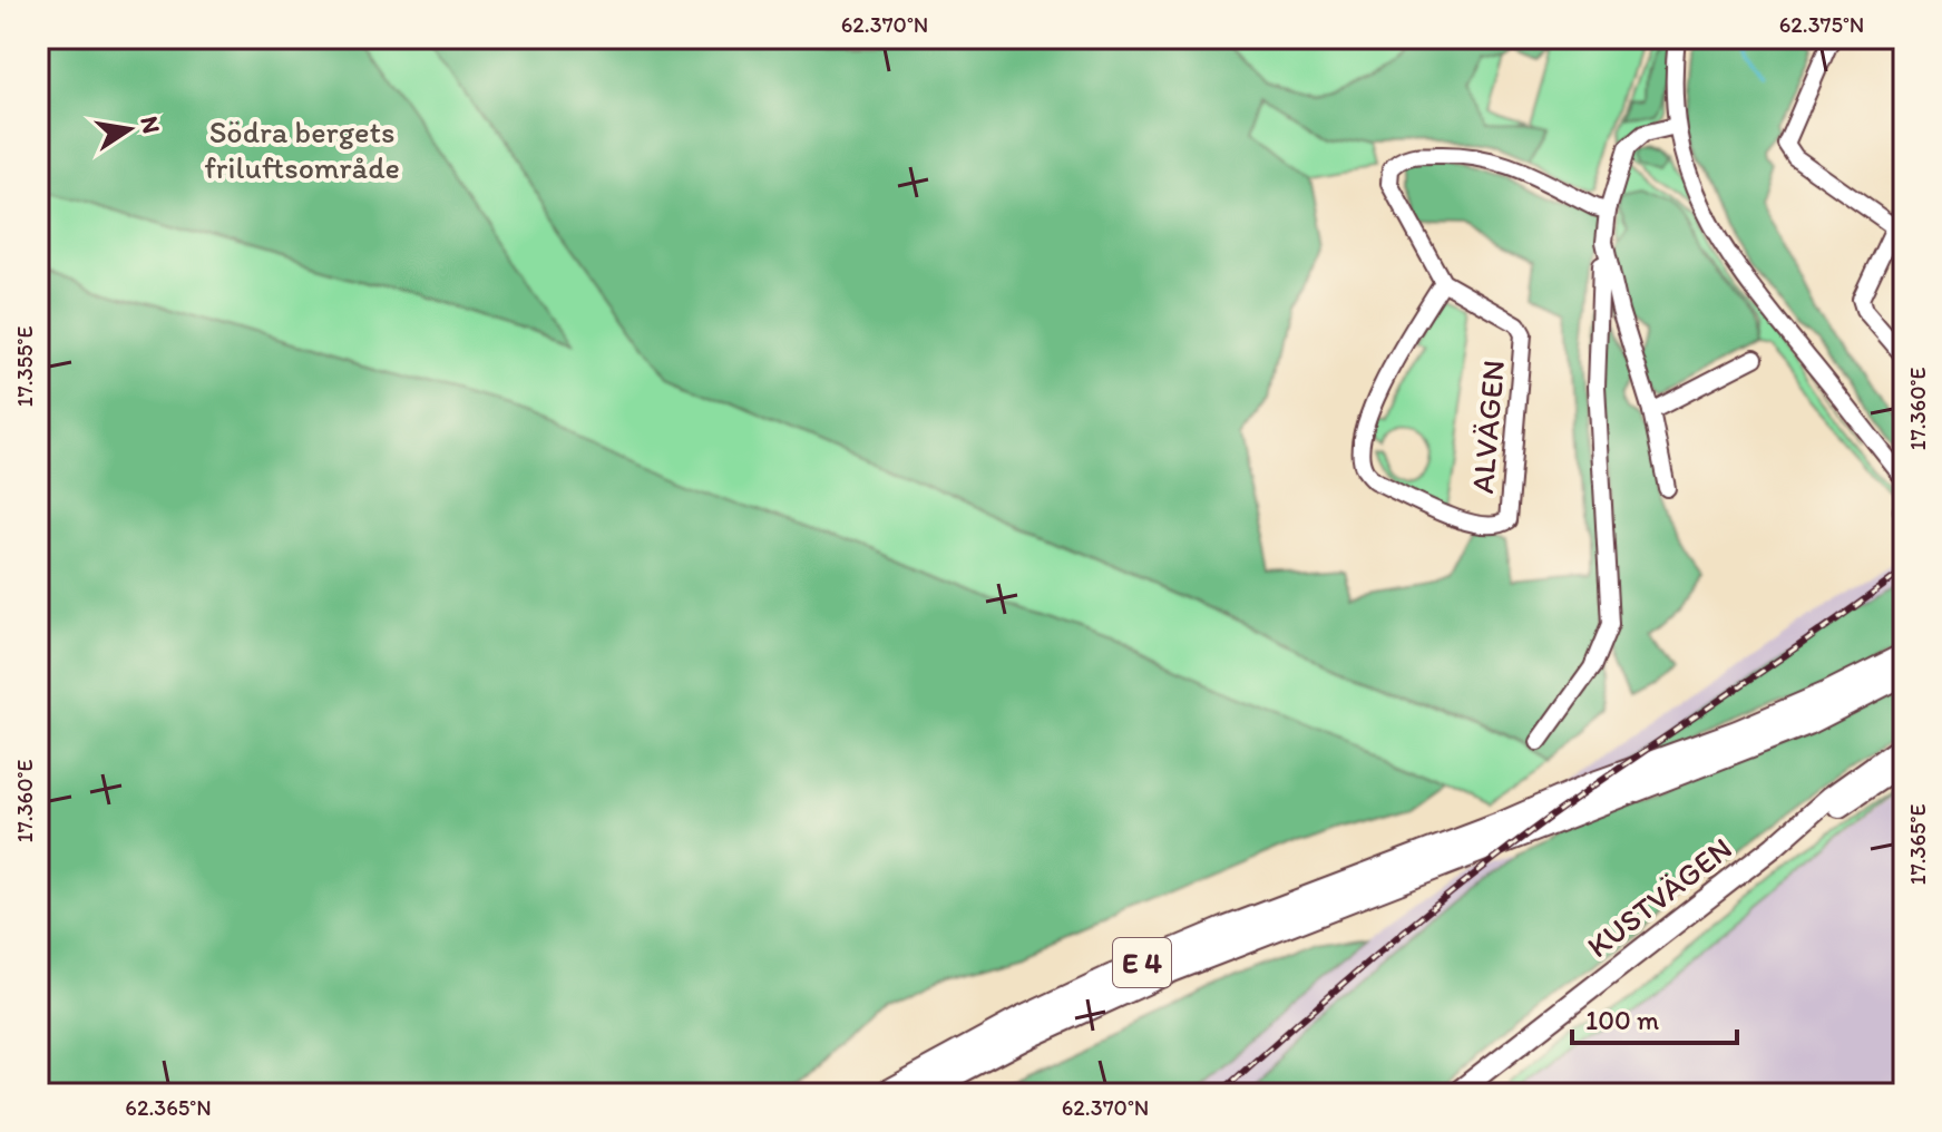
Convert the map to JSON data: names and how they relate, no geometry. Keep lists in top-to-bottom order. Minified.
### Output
{"streets":{"highway":["E 4"],"main road":["KUSTVÄGEN"],"street":["ALVÄGEN"]},"parks":["Södra bergets friluftsområde"],"scale_bar":"100 m","north":"right","coordinates":["62.370°N","62.375°N","17.355°E","17.360°E","17.365°E","62.365°N"]}
